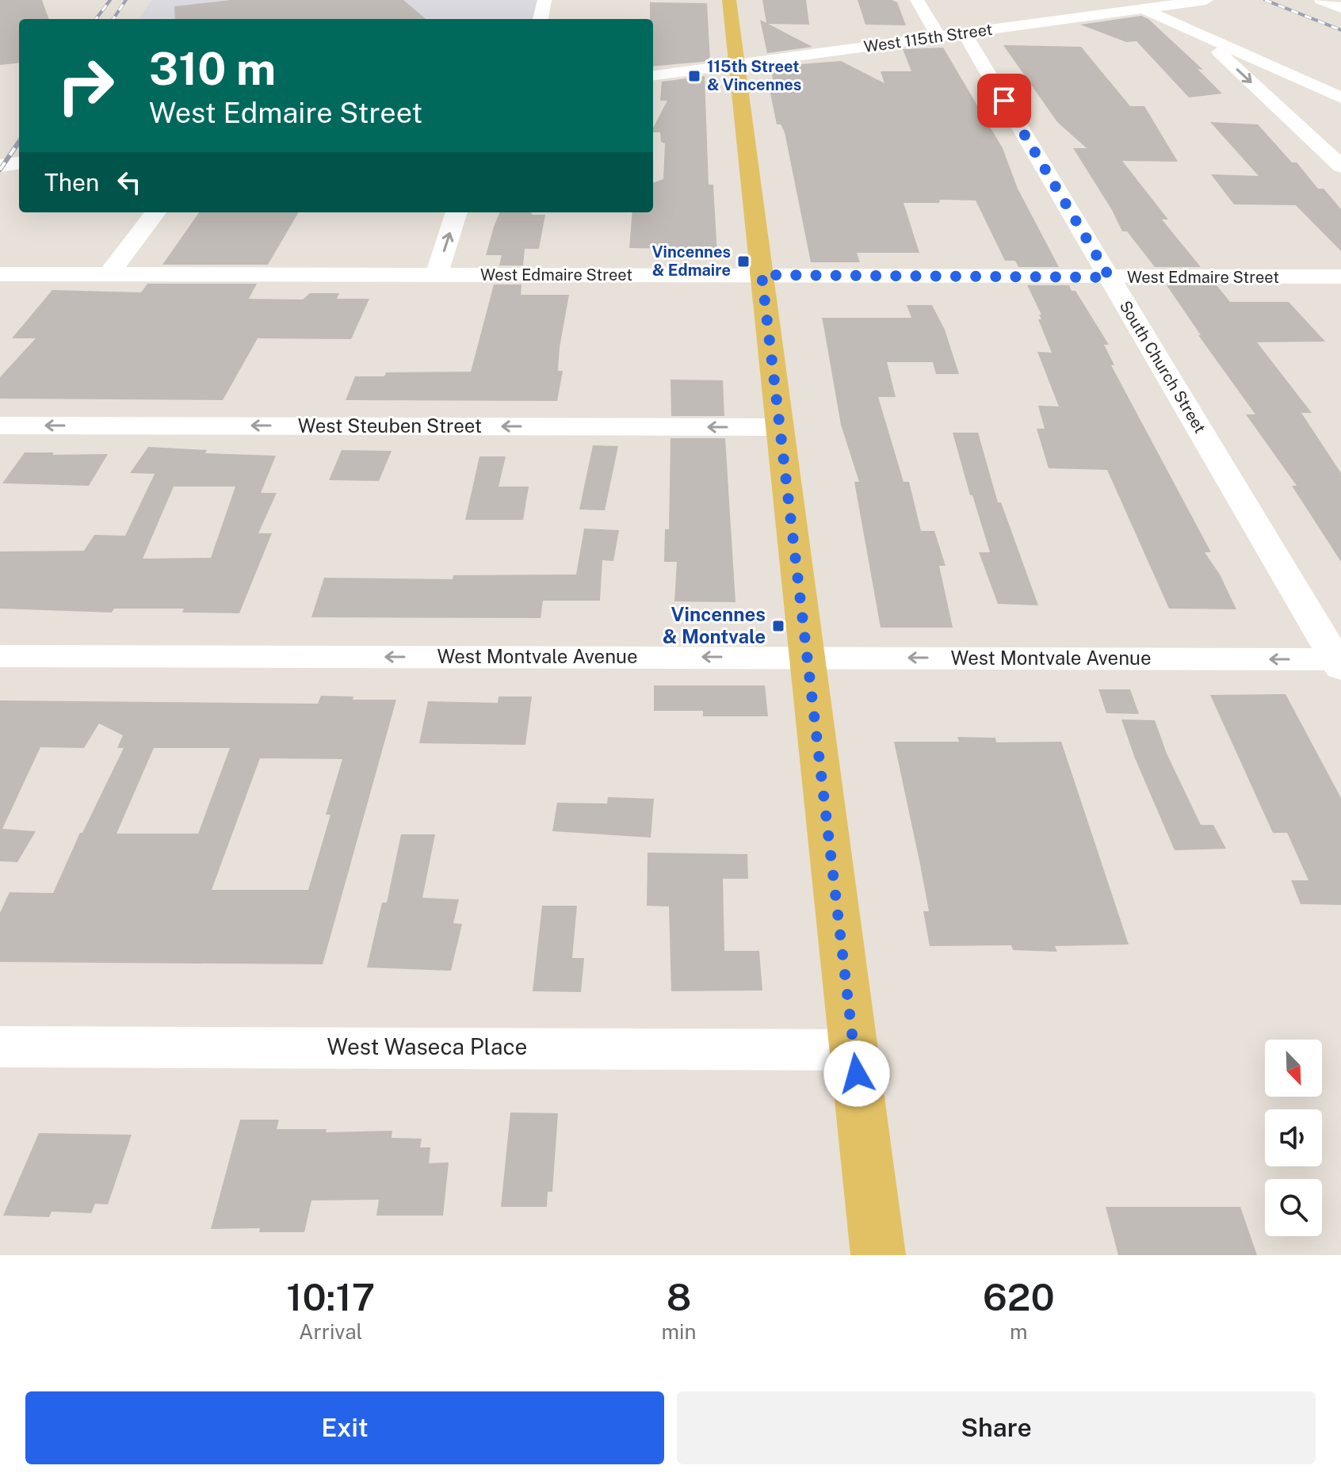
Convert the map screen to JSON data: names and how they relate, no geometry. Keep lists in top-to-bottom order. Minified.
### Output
{"streets":{"street":["West 115th Street","West Edmaire Street","South Church Street","West Steuben Street","West Montvale Avenue","West Waseca Place"]},"crossings":[["West 115th Street","South Church Street"],["West Edmaire Street","South Church Street"],["South Church Street","West Montvale Avenue"]],"one_way":["West Steuben Street","West Montvale Avenue"],"places":{"transit":["115th Street & Vincennes","Vincennes & Edmaire","Vincennes & Montvale"]},"north":"bottom right","page":{"turn":["310 m","West Edmaire Street"],"then":"Then","eta":["10:17","Arrival","8","min","620","m"],"buttons":["Exit","Share"]}}
